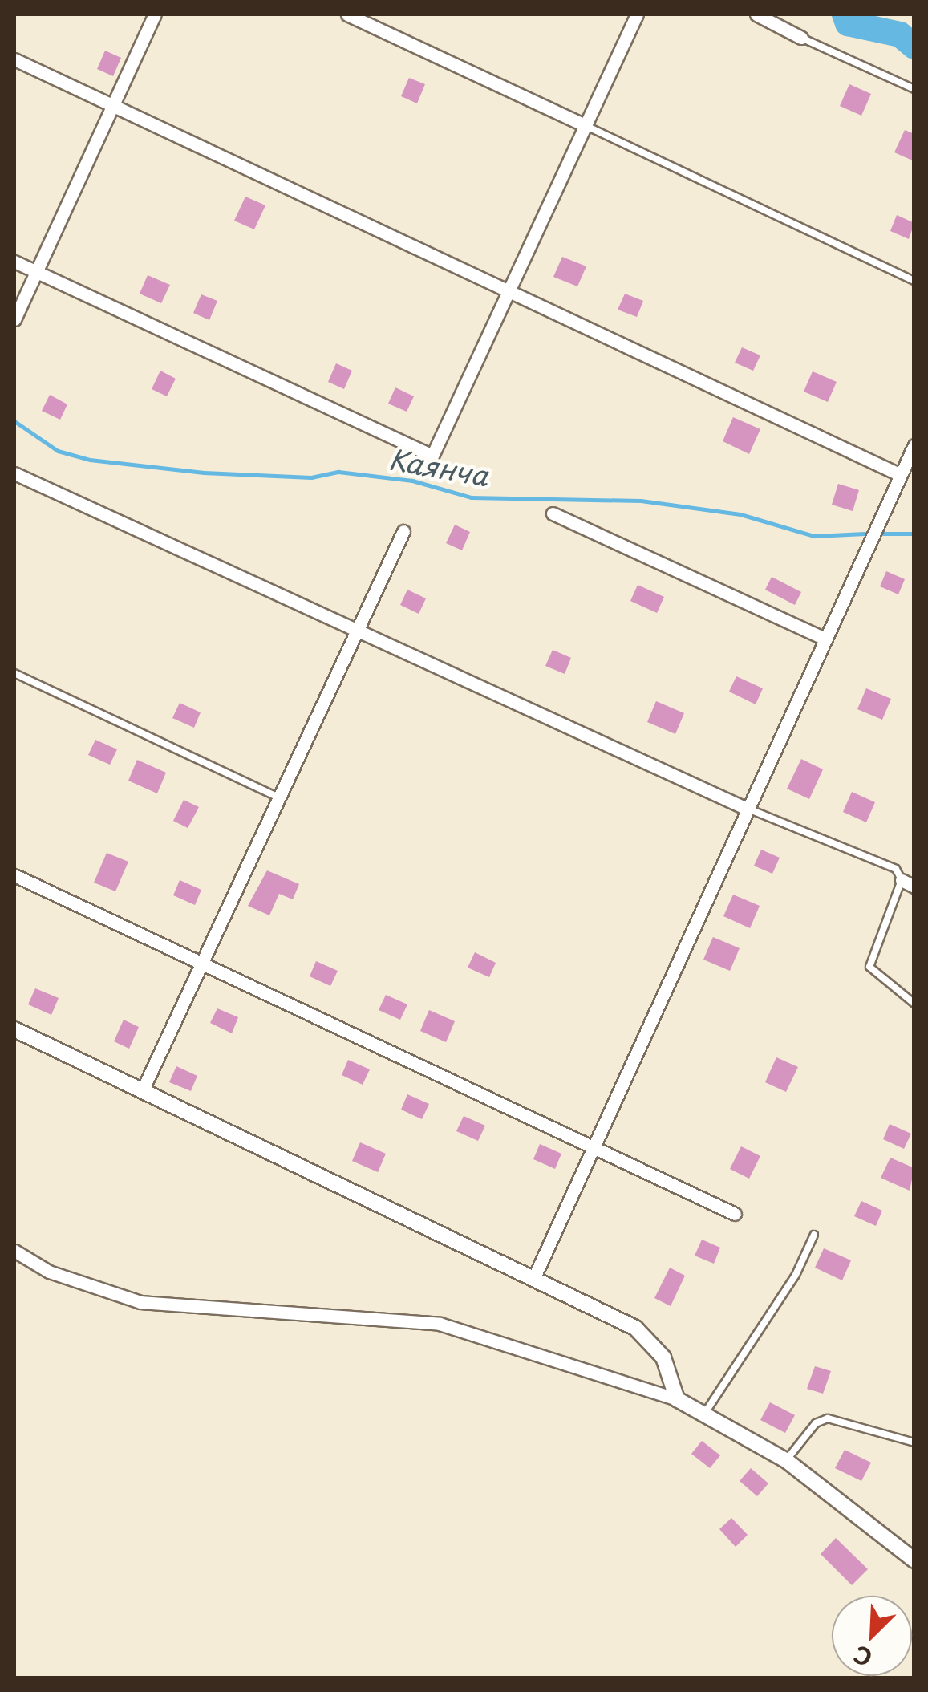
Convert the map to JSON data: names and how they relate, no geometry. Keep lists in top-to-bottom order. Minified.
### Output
{"water":["Каянча"],"north":"bottom left"}
